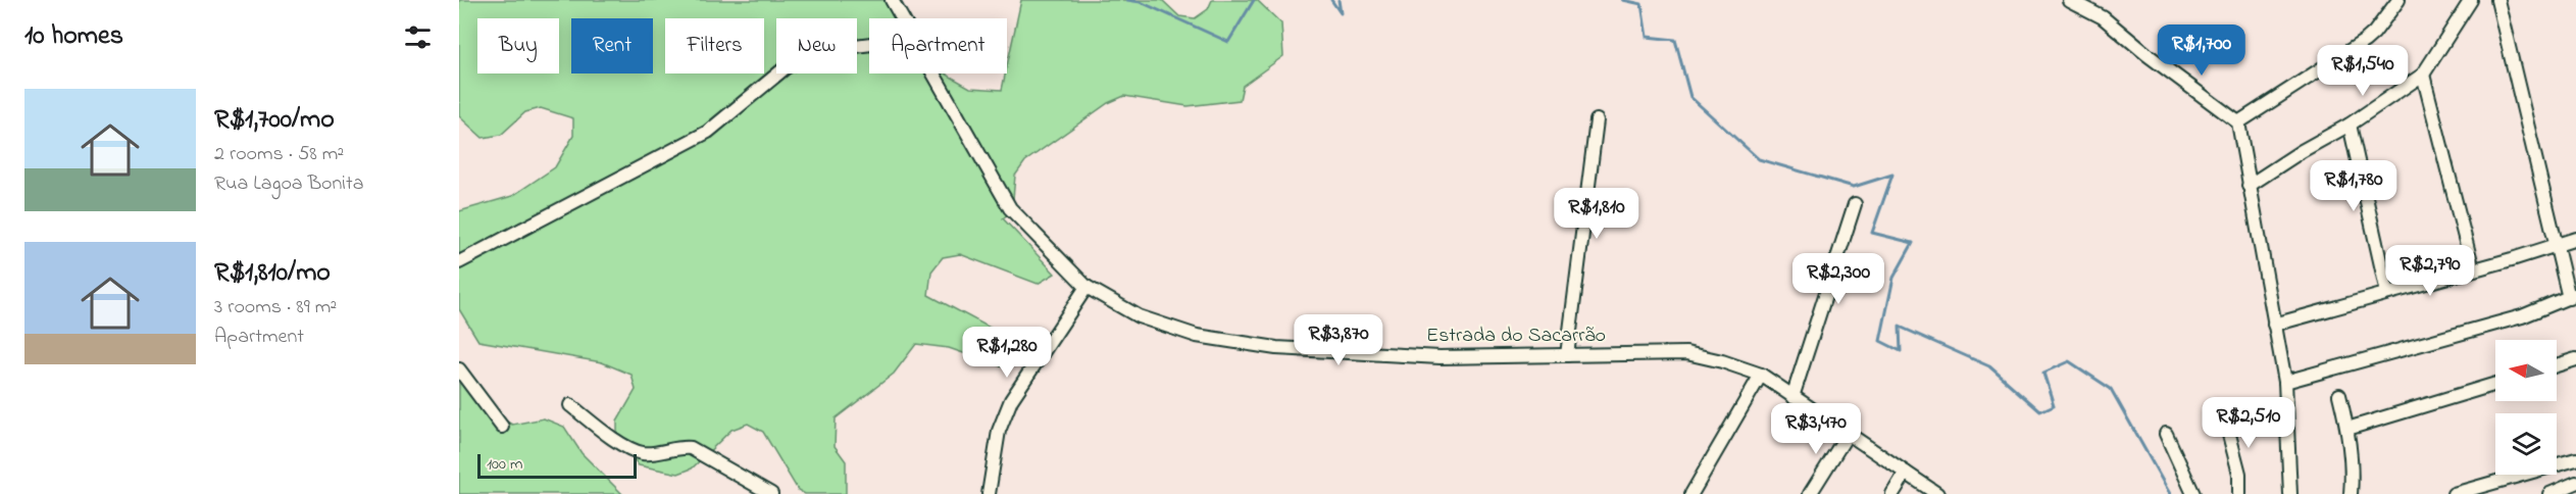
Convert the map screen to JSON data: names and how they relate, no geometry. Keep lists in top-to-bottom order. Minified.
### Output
{"streets":{"street":["Estrada do Sacarrão"]},"scale_bar":"100 m","north":"left","page":{"heading":"10 homes","chip":["Buy","Rent","Filters","New","Apartment"],"price":["R$1,700","R$1,540","R$1,780","R$1,810","R$2,790","R$2,300","R$3,870","R$1,280","R$2,510","R$3,470"],"list":[{"name":"R$1,700/mo","note":"2 rooms · 58 m² · Rua Lagoa Bonita"},{"name":"R$1,810/mo","note":"3 rooms · 89 m² · Apartment"}],"scale":"100 m"}}
